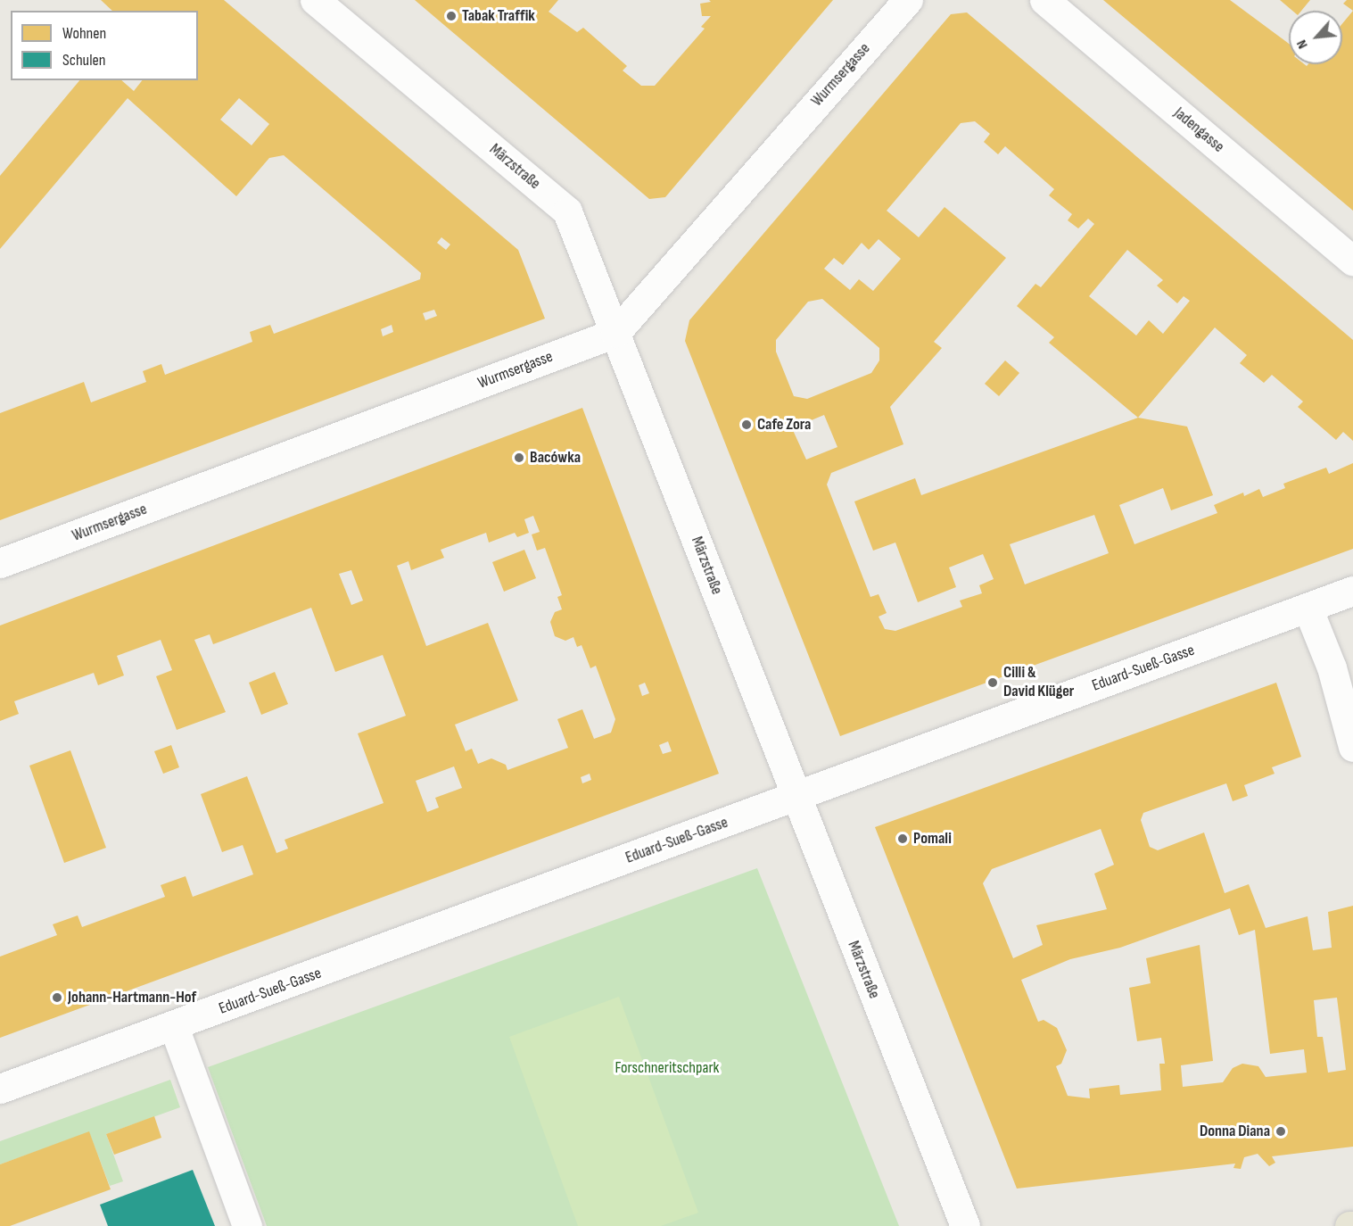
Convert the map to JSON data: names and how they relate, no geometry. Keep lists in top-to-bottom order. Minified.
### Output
{"streets":{"street":["Wurmsergasse","Jadengasse","Märzstraße","Eduard-Sueß-Gasse"]},"crossings":[["Wurmsergasse","Märzstraße"],["Märzstraße","Eduard-Sueß-Gasse"]],"parks":["Forschneritschpark"],"places":["Tabak Traffik","Cafe Zora","Bacówka","Cilli & David Klüger","Pomali","Johann-Hartmann-Hof","Donna Diana"],"legend":["Wohnen","Schulen"],"north":"bottom left"}
